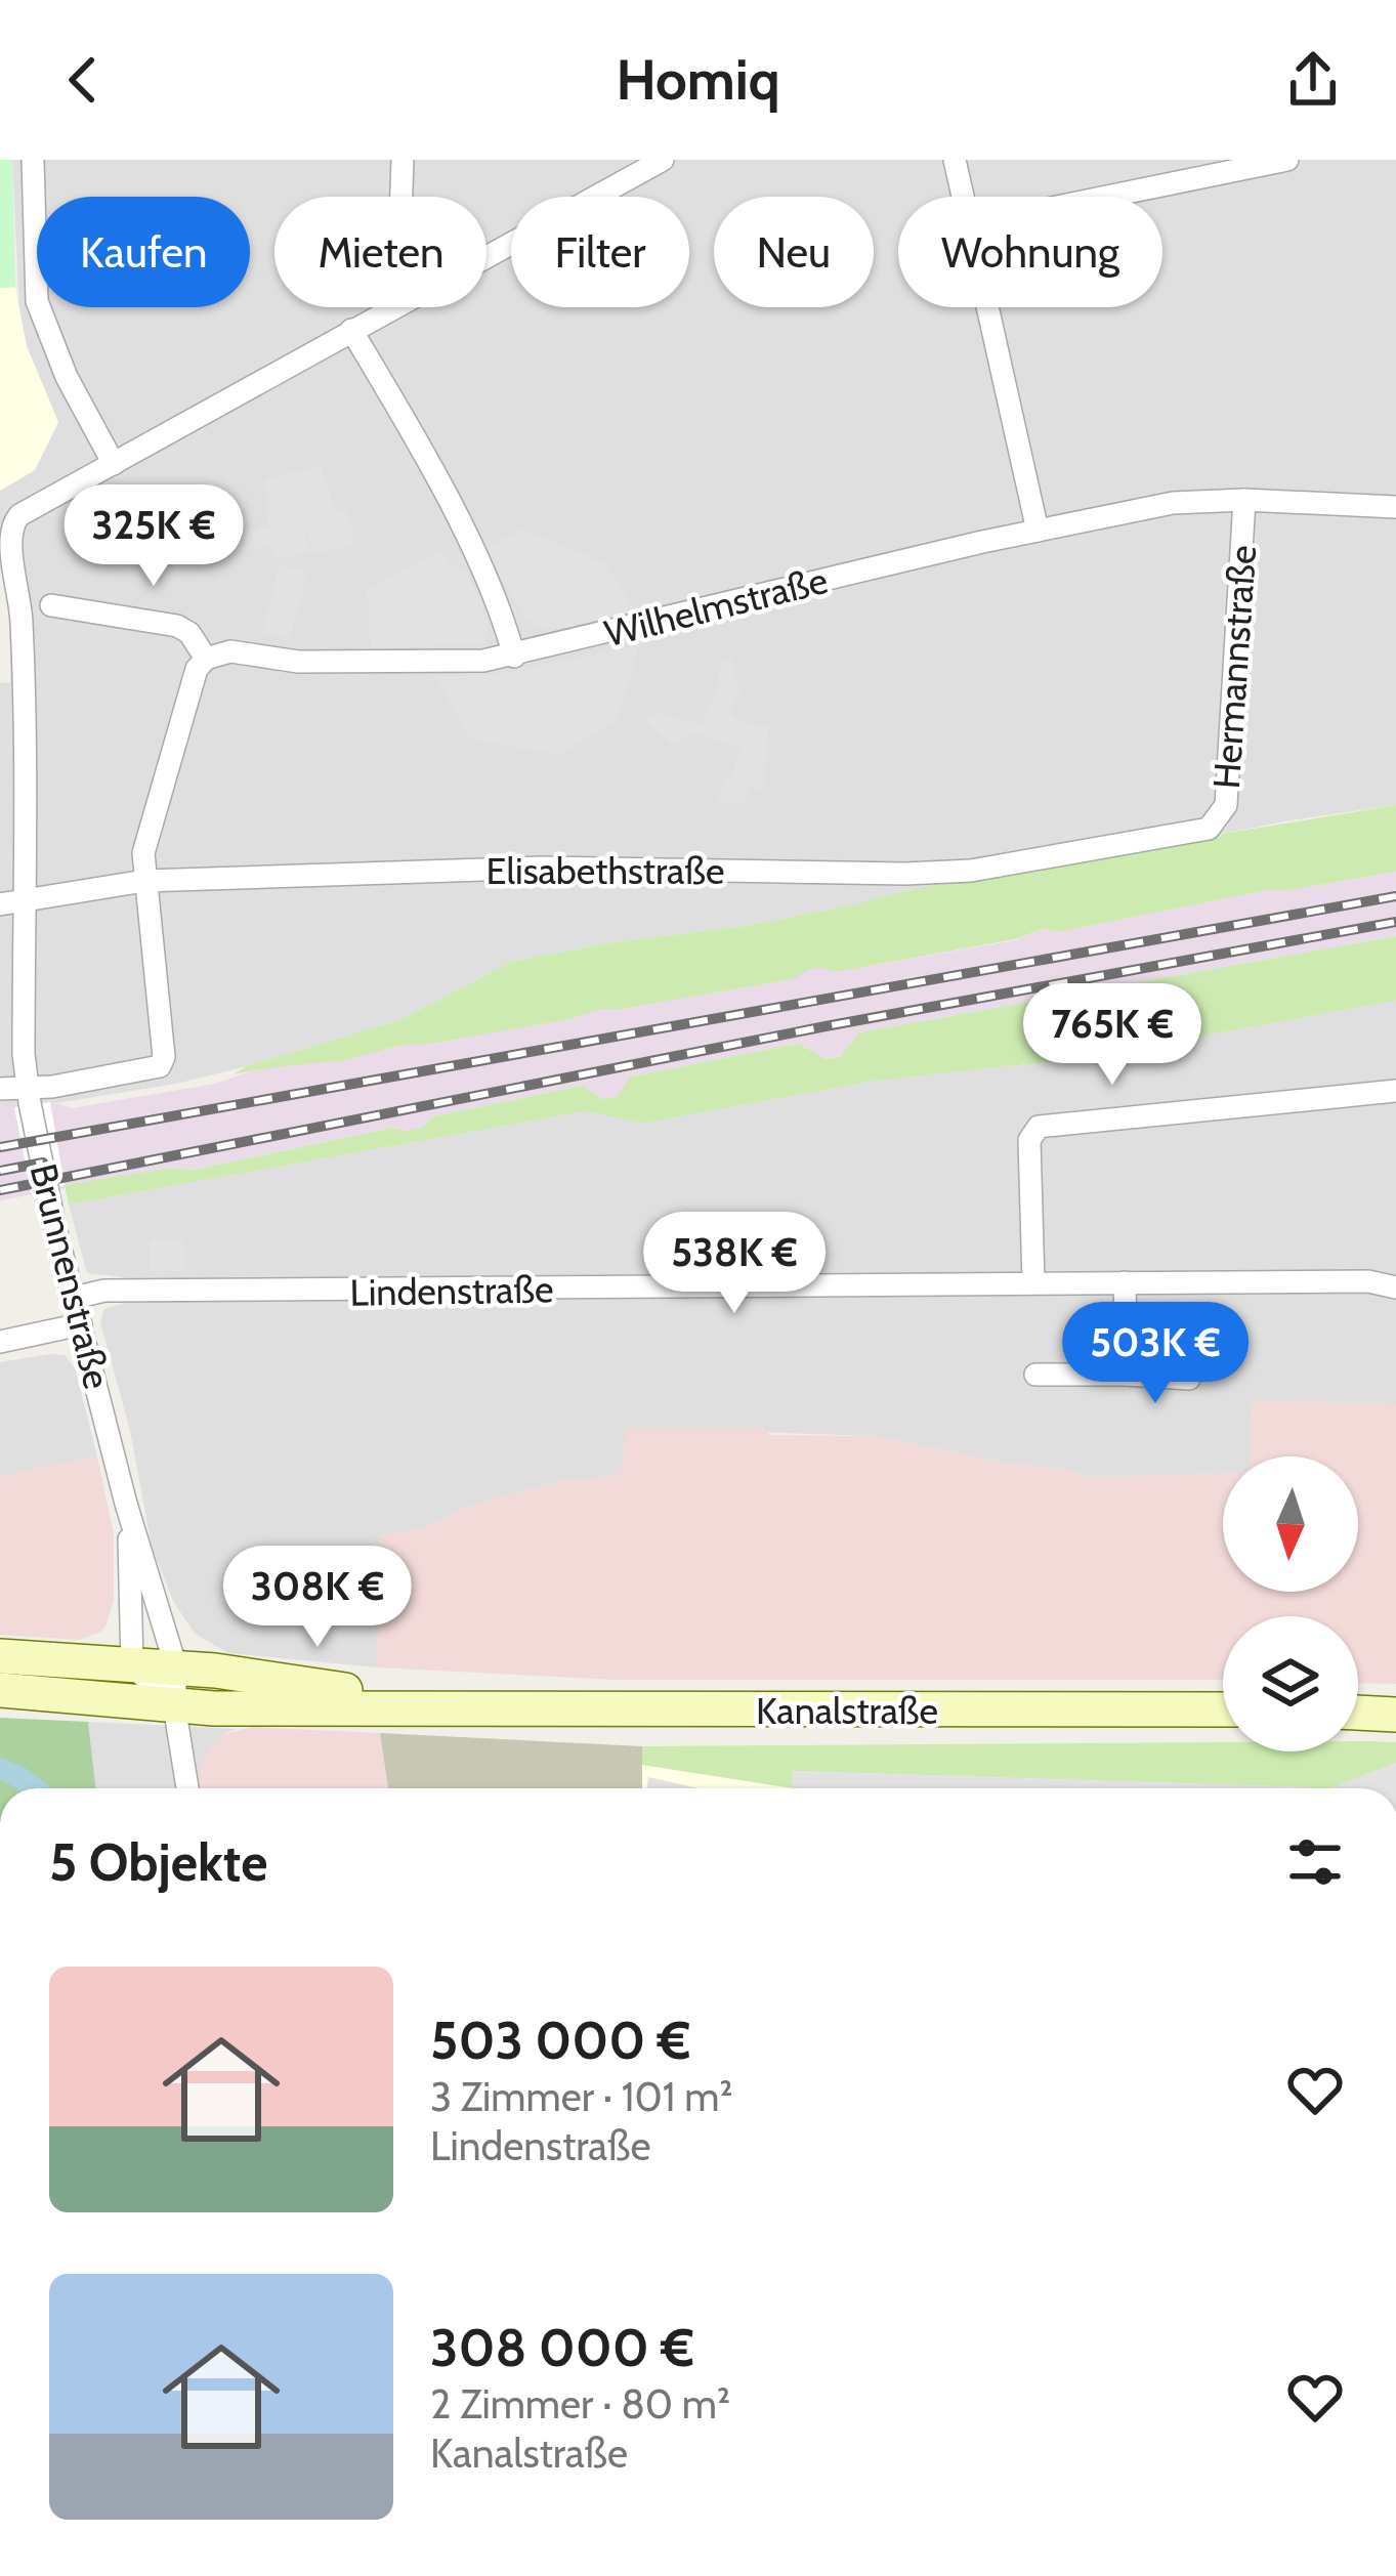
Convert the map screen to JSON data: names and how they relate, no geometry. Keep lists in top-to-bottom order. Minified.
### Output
{"streets":{"main road":["Kanalstraße"],"street":["Wilhelmstraße","Hermannstraße","Elisabethstraße","Brunnenstraße","Lindenstraße"]},"crossings":[["Wilhelmstraße","Hermannstraße"],["Hermannstraße","Elisabethstraße"],["Elisabethstraße","Brunnenstraße"],["Brunnenstraße","Lindenstraße"],["Brunnenstraße","Kanalstraße"]],"north":"bottom","page":{"header":"Homiq","chip":["Kaufen","Mieten","Filter","Neu","Wohnung"],"price":["325K €","765K €","538K €","503K €","308K €"],"heading":"5 Objekte","list":[{"name":"503 000 €","note":"3 Zimmer · 101 m² · Lindenstraße"},{"name":"308 000 €","note":"2 Zimmer · 80 m² · Kanalstraße"}]}}
